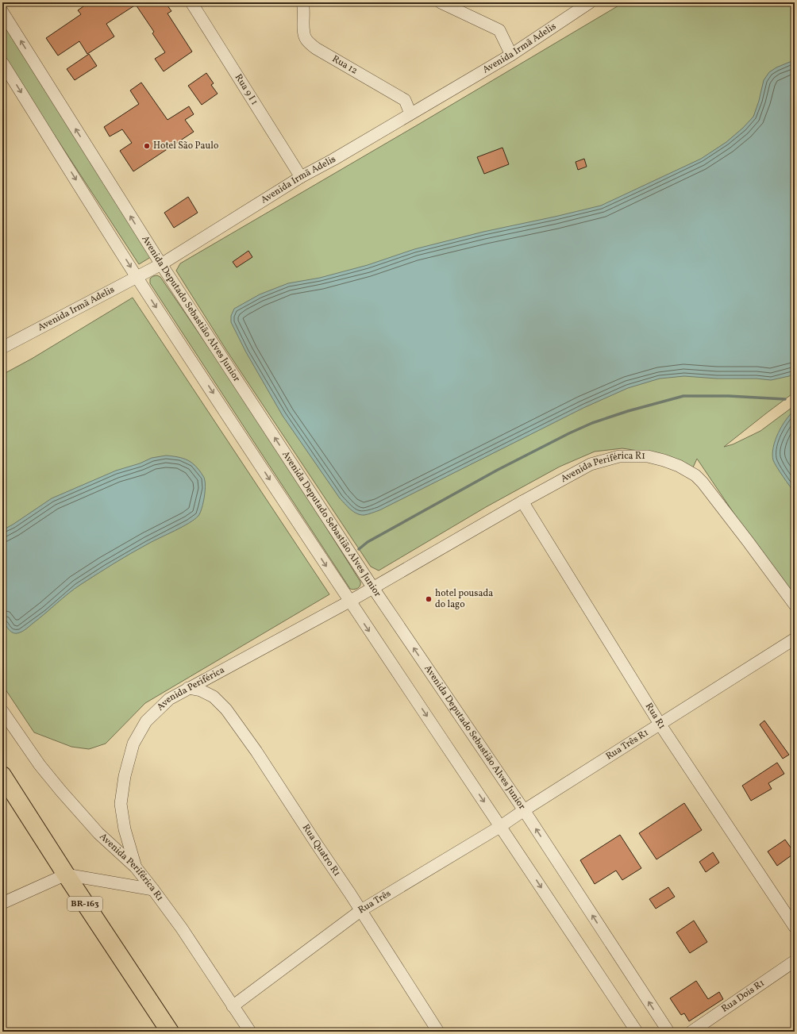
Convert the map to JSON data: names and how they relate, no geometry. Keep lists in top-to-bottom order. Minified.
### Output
{"streets":{"highway":["BR-163"],"street":["Avenida Irmã Adelis","Rua 12","Rua 9 I 1","Avenida Deputado Sebastião Alves Junior","Avenida Periférica R1","Avenida Periférica","Rua R1","Rua Três R1","Rua Quatro R1","Rua Três","Rua Dois R1"]},"crossings":[["Avenida Irmã Adelis","Rua 12"],["Avenida Irmã Adelis","Rua 9 I 1"],["Avenida Irmã Adelis","Avenida Deputado Sebastião Alves Junior"],["Avenida Deputado Sebastião Alves Junior","Avenida Periférica R1"],["Avenida Deputado Sebastião Alves Junior","Avenida Periférica"],["Avenida Deputado Sebastião Alves Junior","Rua Três R1"],["Avenida Deputado Sebastião Alves Junior","Rua Três"],["Avenida Periférica R1","Avenida Periférica"],["Avenida Periférica R1","Rua R1"],["Avenida Periférica R1","Rua Três"],["Avenida Periférica","Rua Quatro R1"],["Rua R1","Rua Três R1"],["Rua Três R1","Rua Três"],["Rua Quatro R1","Rua Três"]],"places":["Hotel São Paulo","hotel pousada do lago"]}
